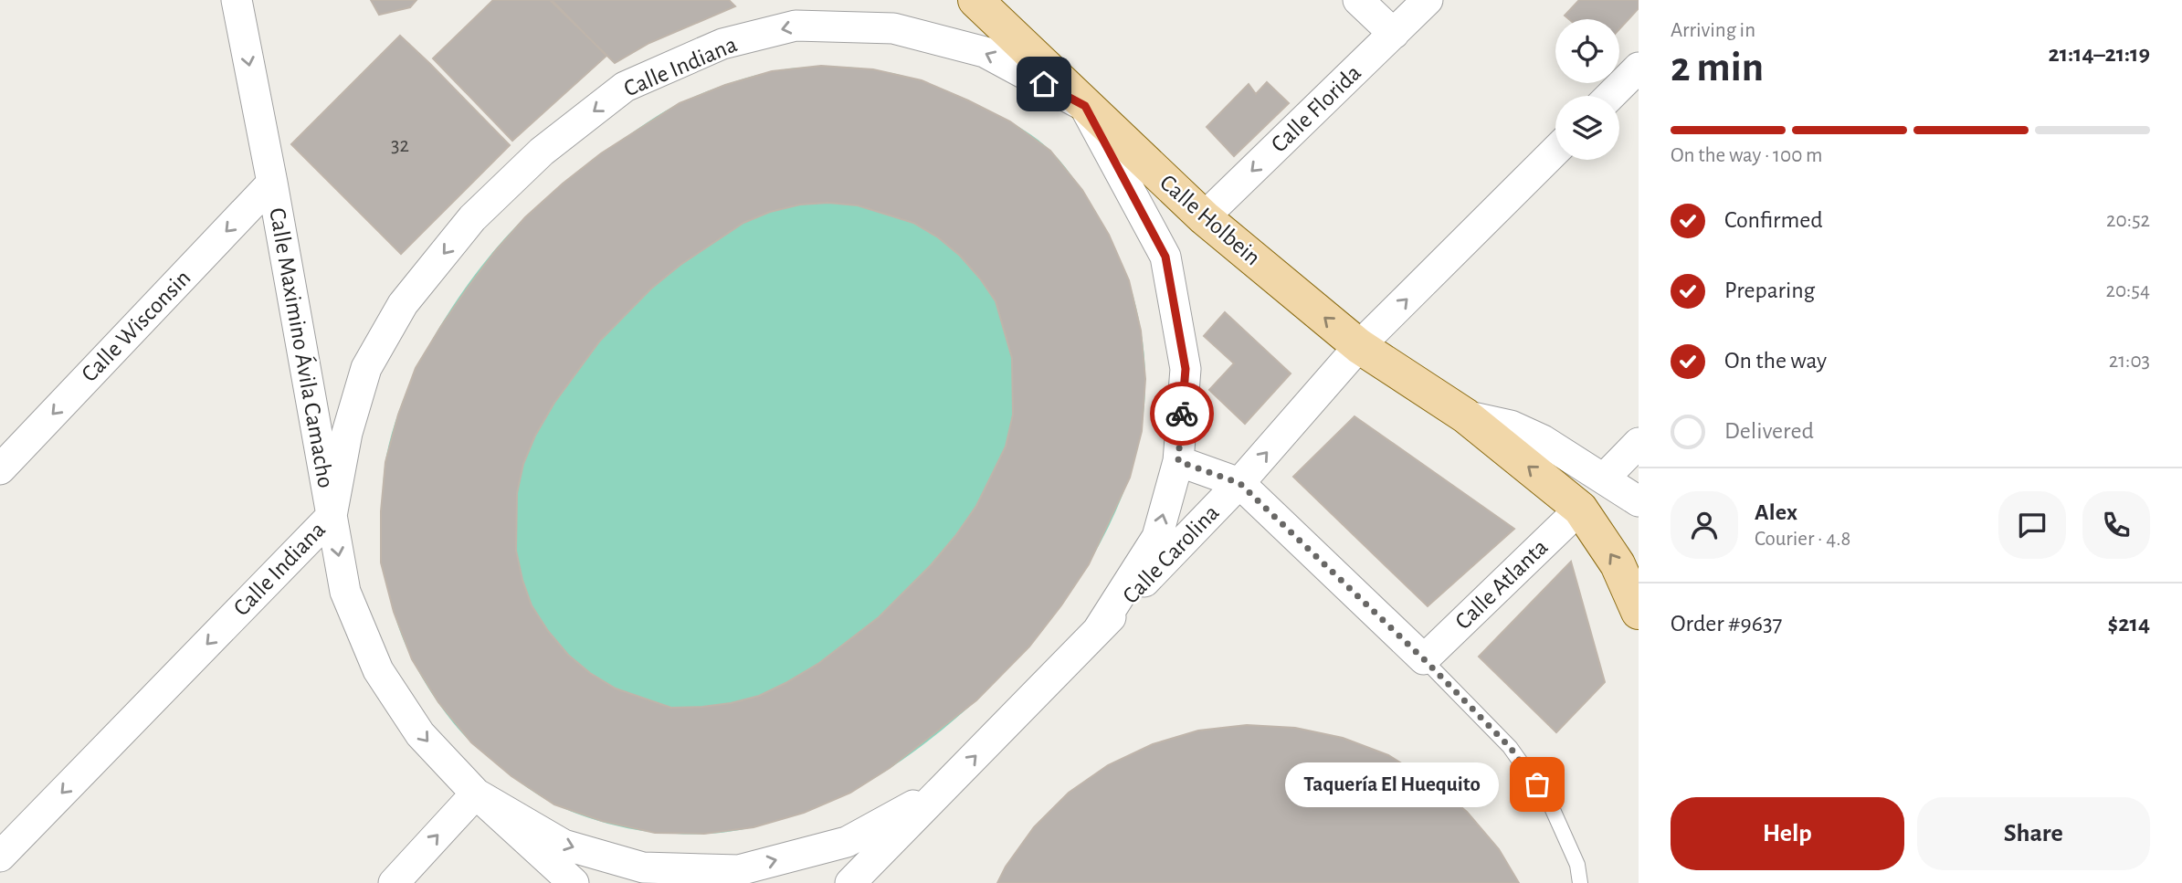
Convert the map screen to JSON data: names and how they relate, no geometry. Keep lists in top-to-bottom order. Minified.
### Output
{"streets":{"main road":["Calle Holbein"],"street":["Calle Indiana","Calle Florida","Calle Wisconsin","Calle Maximino Ávila Camacho","Calle Carolina","Calle Atlanta"]},"crossings":[["Calle Indiana","Calle Holbein"],["Calle Indiana","Calle Maximino Ávila Camacho"],["Calle Florida","Calle Holbein"],["Calle Holbein","Calle Carolina"],["Calle Holbein","Calle Atlanta"],["Calle Wisconsin","Calle Maximino Ávila Camacho"]],"one_way":["Calle Indiana","Calle Florida","Calle Holbein","Calle Wisconsin","Calle Maximino Ávila Camacho","Calle Carolina"],"places":["Taquería El Huequito"],"house_numbers":["32"],"page":{"heading":["2 min","Arriving in","21:14–21:19"],"panel":["Alex","Courier · 4.8","Order #9637","$214"],"bar":"On the way · 100 m","list":[["Confirmed","20:52"],["Preparing","20:54"],["On the way","21:03"],"Delivered"],"bubble":"Taquería El Huequito","buttons":["Help","Share"]}}
